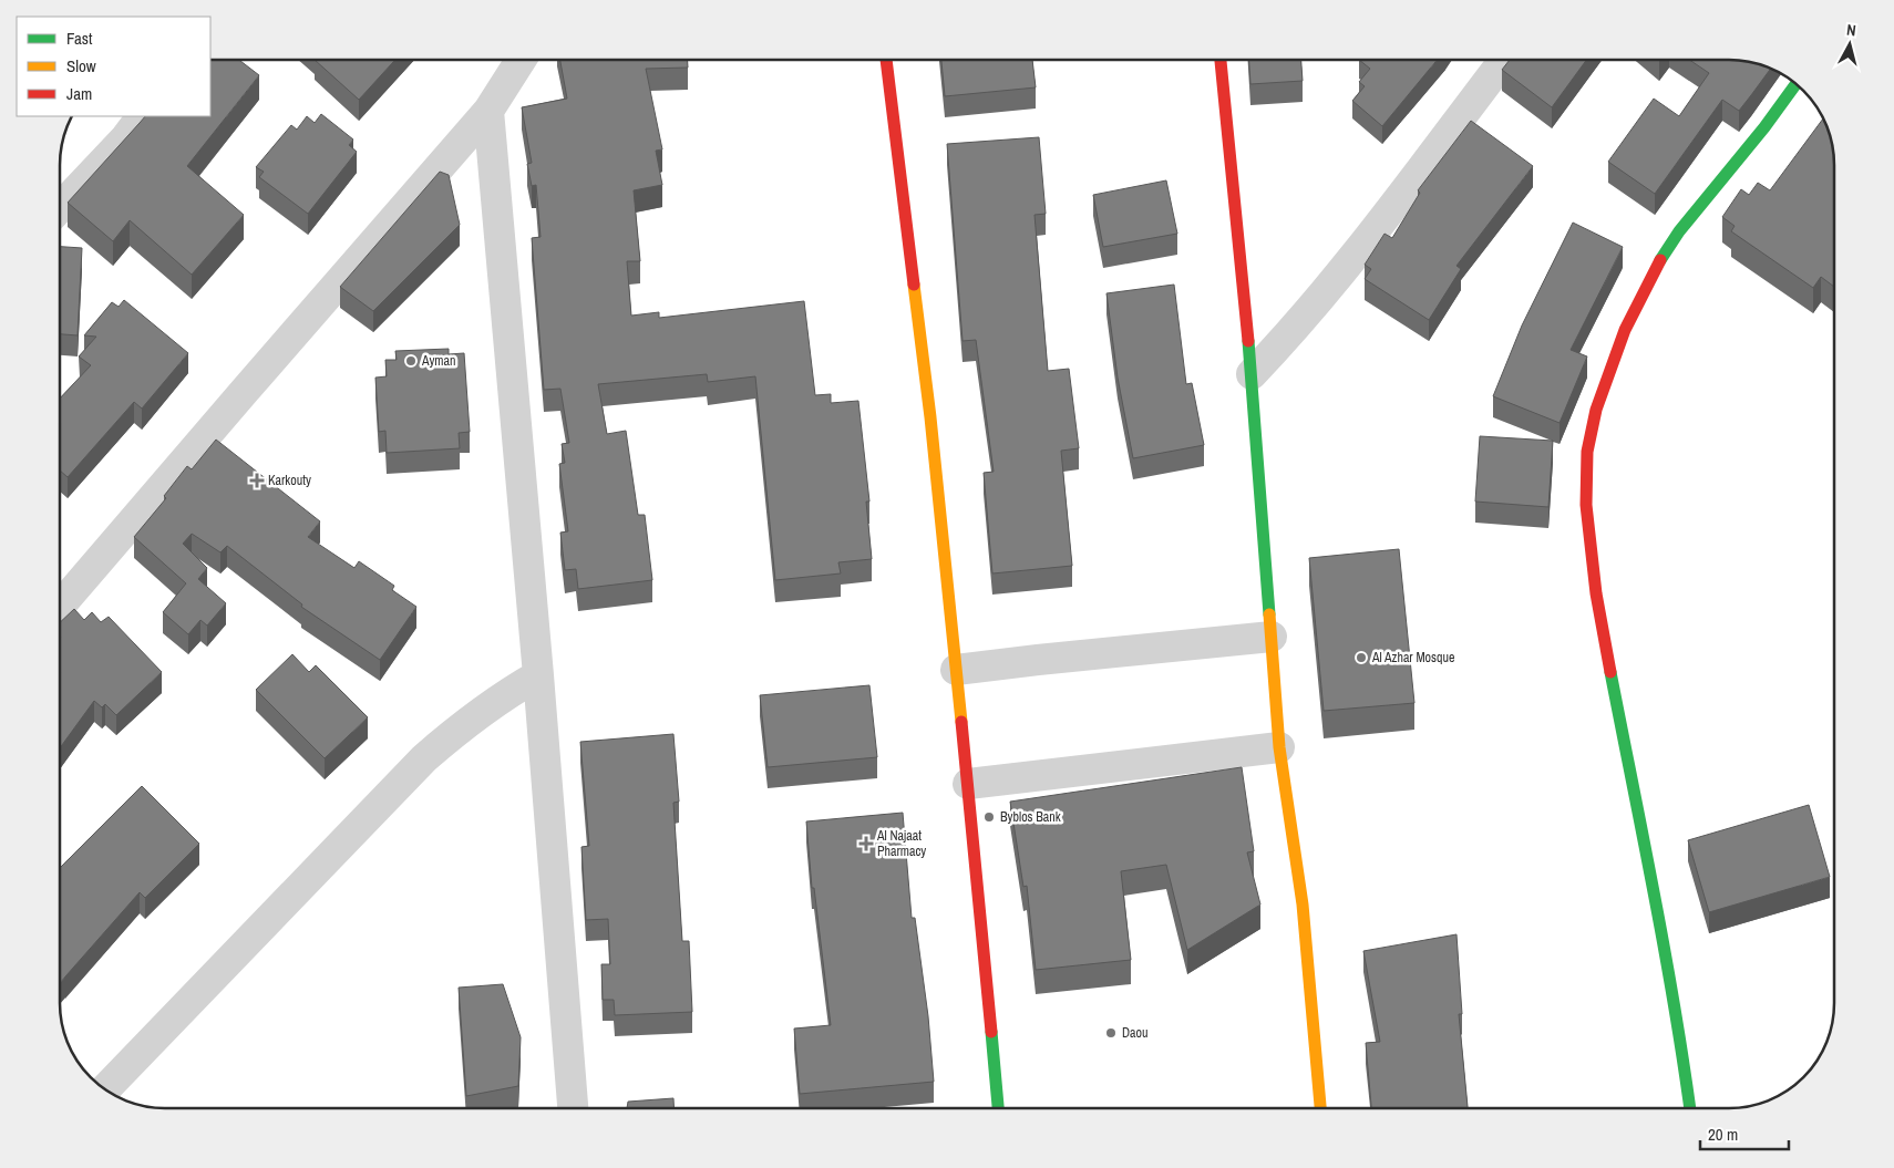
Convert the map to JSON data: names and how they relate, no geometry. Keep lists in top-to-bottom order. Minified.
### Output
{"places":{"other":["Ayman","Al Azhar Mosque","Byblos Bank","Daou"],"health":["Karkouty","Al Najaat Pharmacy"]},"legend":["Fast","Slow","Jam"],"scale_bar":"20 m","north":"top"}
